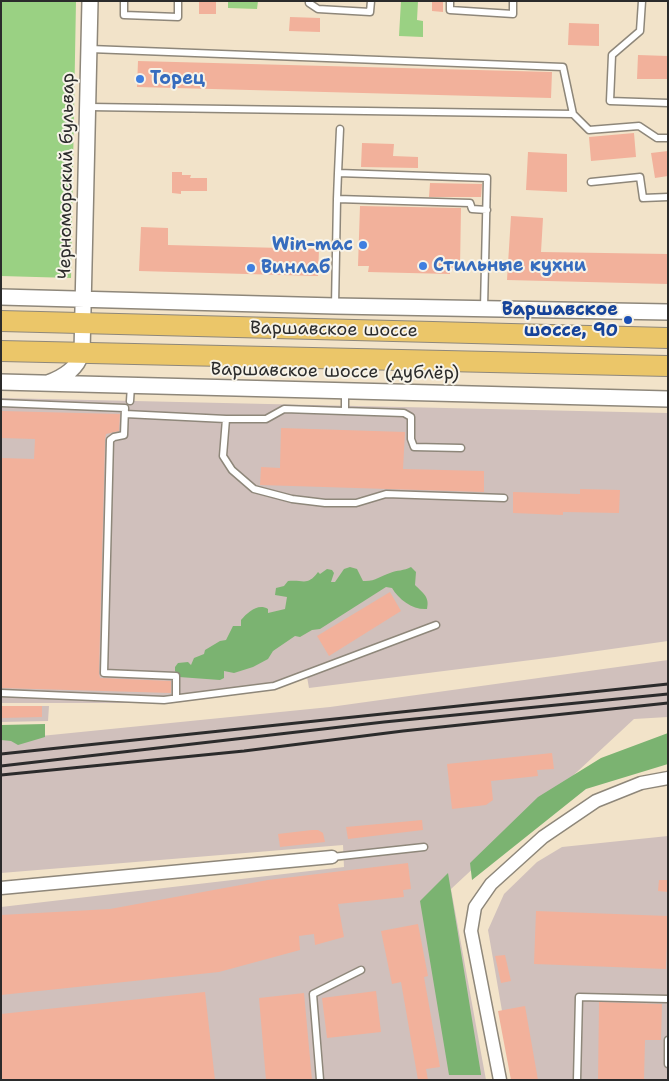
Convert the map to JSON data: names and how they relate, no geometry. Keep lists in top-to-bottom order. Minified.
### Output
{"streets":{"main road":["Варшавское шоссе"],"street":["Черноморский бульвар","Варшавское шоссе (дублёр)"]},"crossings":[["Черноморский бульвар","Варшавское шоссе"]],"places":["Торец","Win-mac","Стильные кухни","Винлаб","Варшавское шоссе, 90"]}
